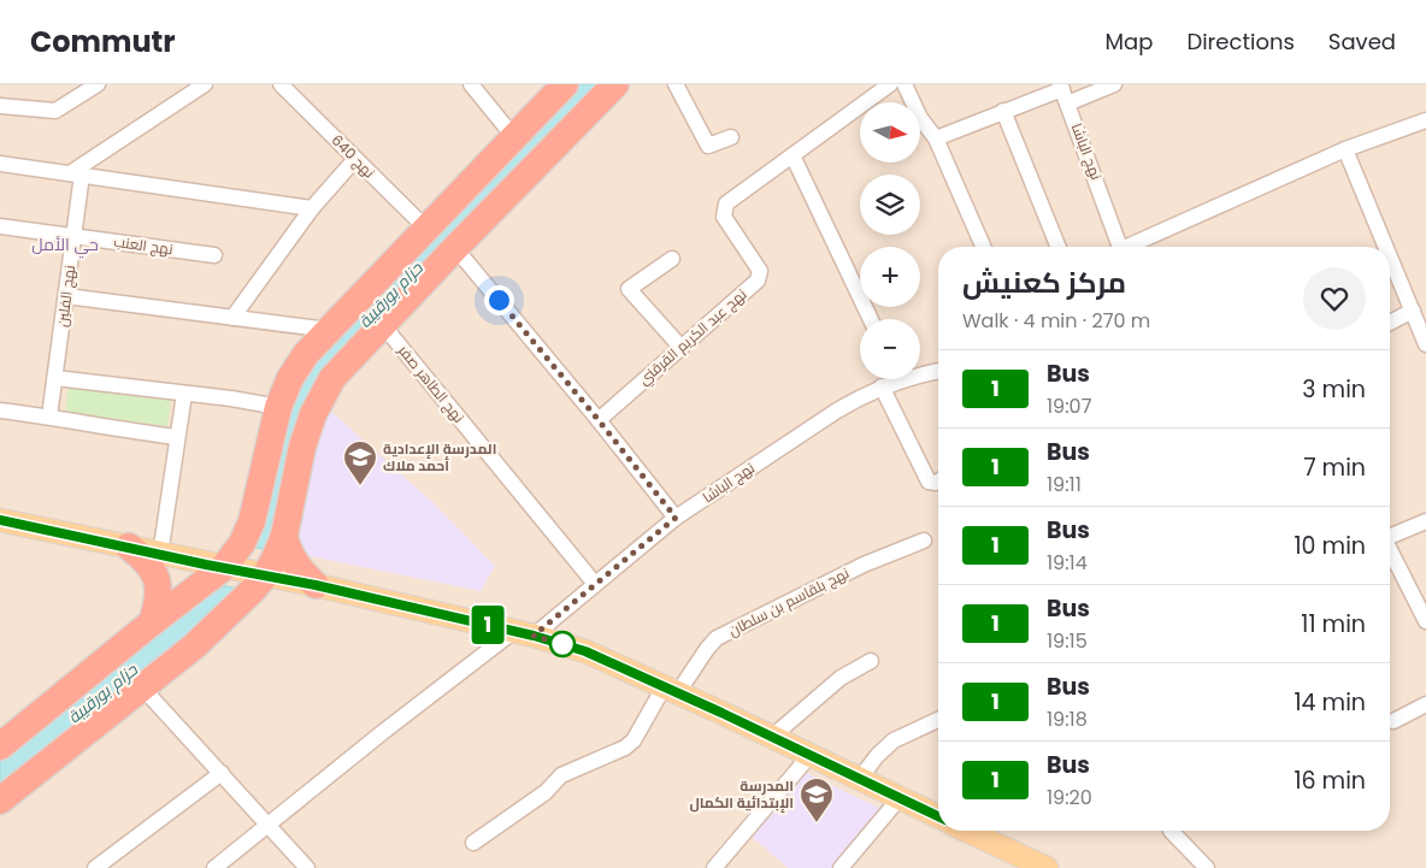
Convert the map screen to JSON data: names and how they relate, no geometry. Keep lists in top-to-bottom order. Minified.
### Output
{"streets":{"street":["نهج الباشا","نهج 640","نهج العنب","نهج الفلين","نهج عبد الكريم القرقني","نهج الطاهر صفر","نهج بلقاسم بن سلطان"]},"crossings":[["نهج الباشا","نهج الطاهر صفر"],["نهج العنب","نهج الفلين"]],"districts":["حي الأمل"],"water":["حزام بورقيبة"],"places":{"school or university":["المدرسة الإعدادية أحمد ملاك","المدرسة الإبتدائية الكمال"]},"lines":["bus line 1"],"north":"right","page":{"header":"Commutr","nav":["Map","Directions","Saved"],"on_map":"1","map_buttons":["+","−"],"heading":["مركز كعنيش","Walk · 4 min · 270 m"],"list":[{"mark":"1","name":"Bus","note":"19:07","value":"3 min"},{"mark":"1","name":"Bus","note":"19:11","value":"7 min"},{"mark":"1","name":"Bus","note":"19:14","value":"10 min"},{"mark":"1","name":"Bus","note":"19:15","value":"11 min"},{"mark":"1","name":"Bus","note":"19:18","value":"14 min"},{"mark":"1","name":"Bus","note":"19:20","value":"16 min"}]}}
